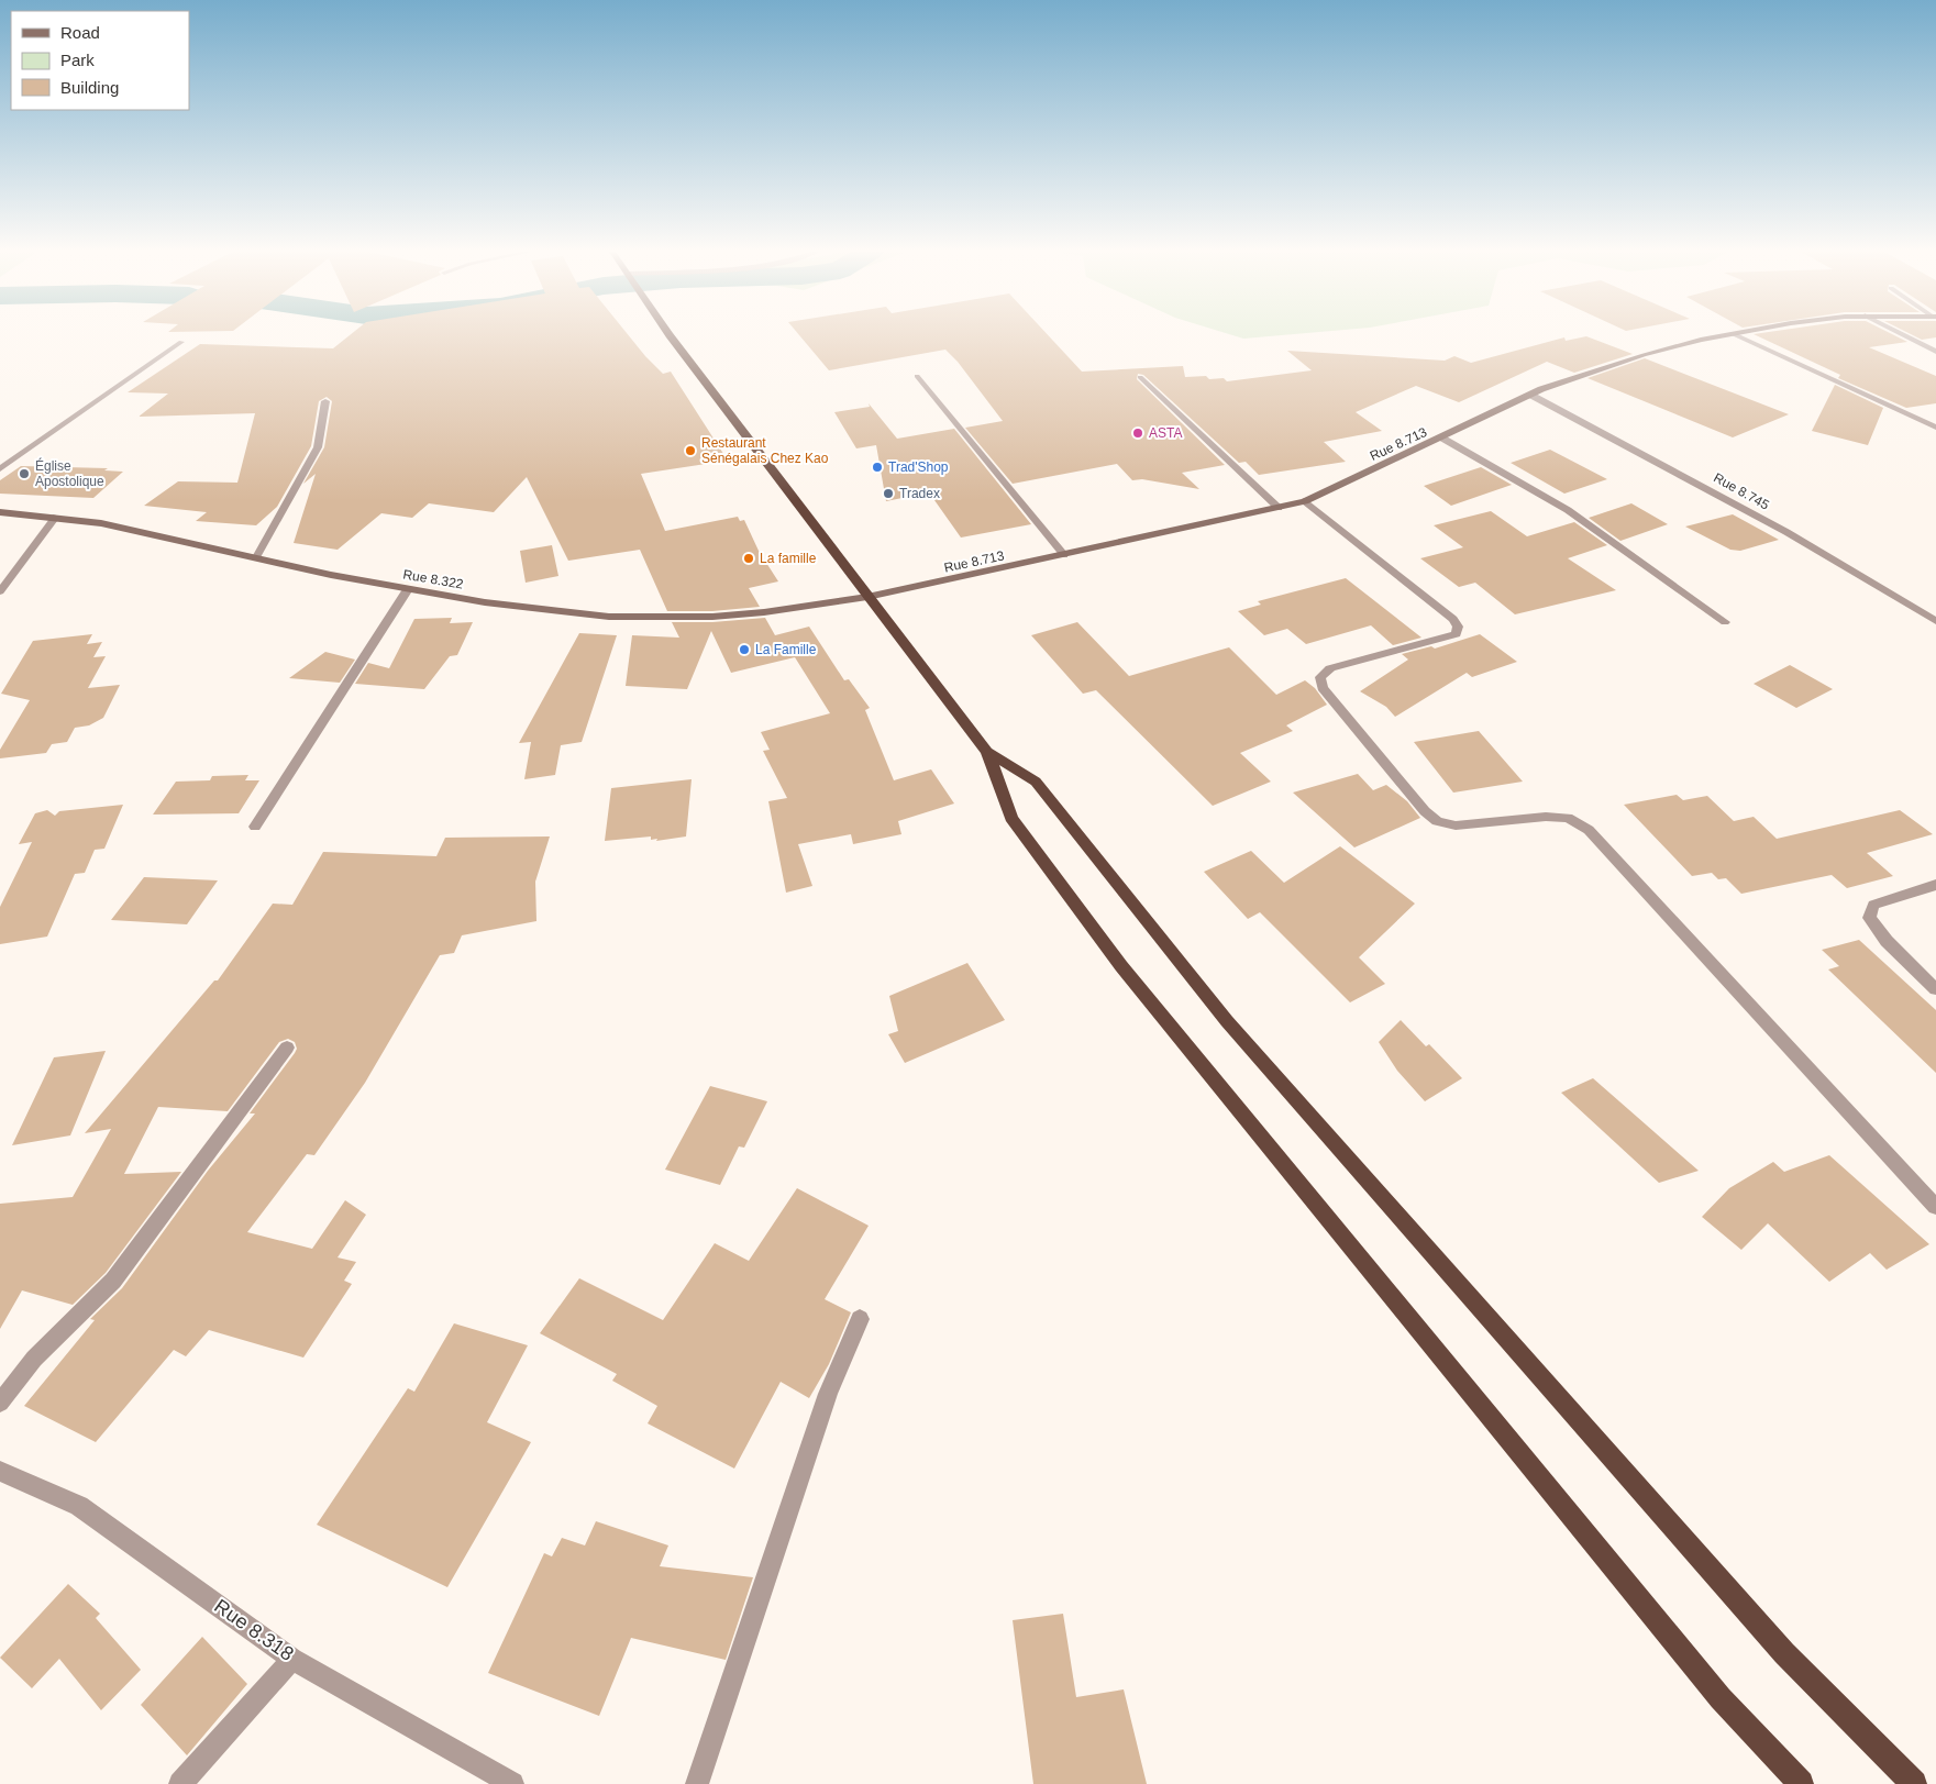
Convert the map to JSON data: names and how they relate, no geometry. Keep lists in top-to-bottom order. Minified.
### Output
{"streets":{"main road":["Rue 8.713","Rue 8.322"],"street":["Rue 8.745","Rue 8.318"]},"crossings":[["Rue 8.713","Rue 8.745"],["Rue 8.713","Rue 8.322"]],"places":["ASTA","Restaurant Sénégalais Chez Kao","Trad'Shop","Église Apostolique","Tradex","La famille","La Famille"],"legend":["Road","Park","Building"]}
